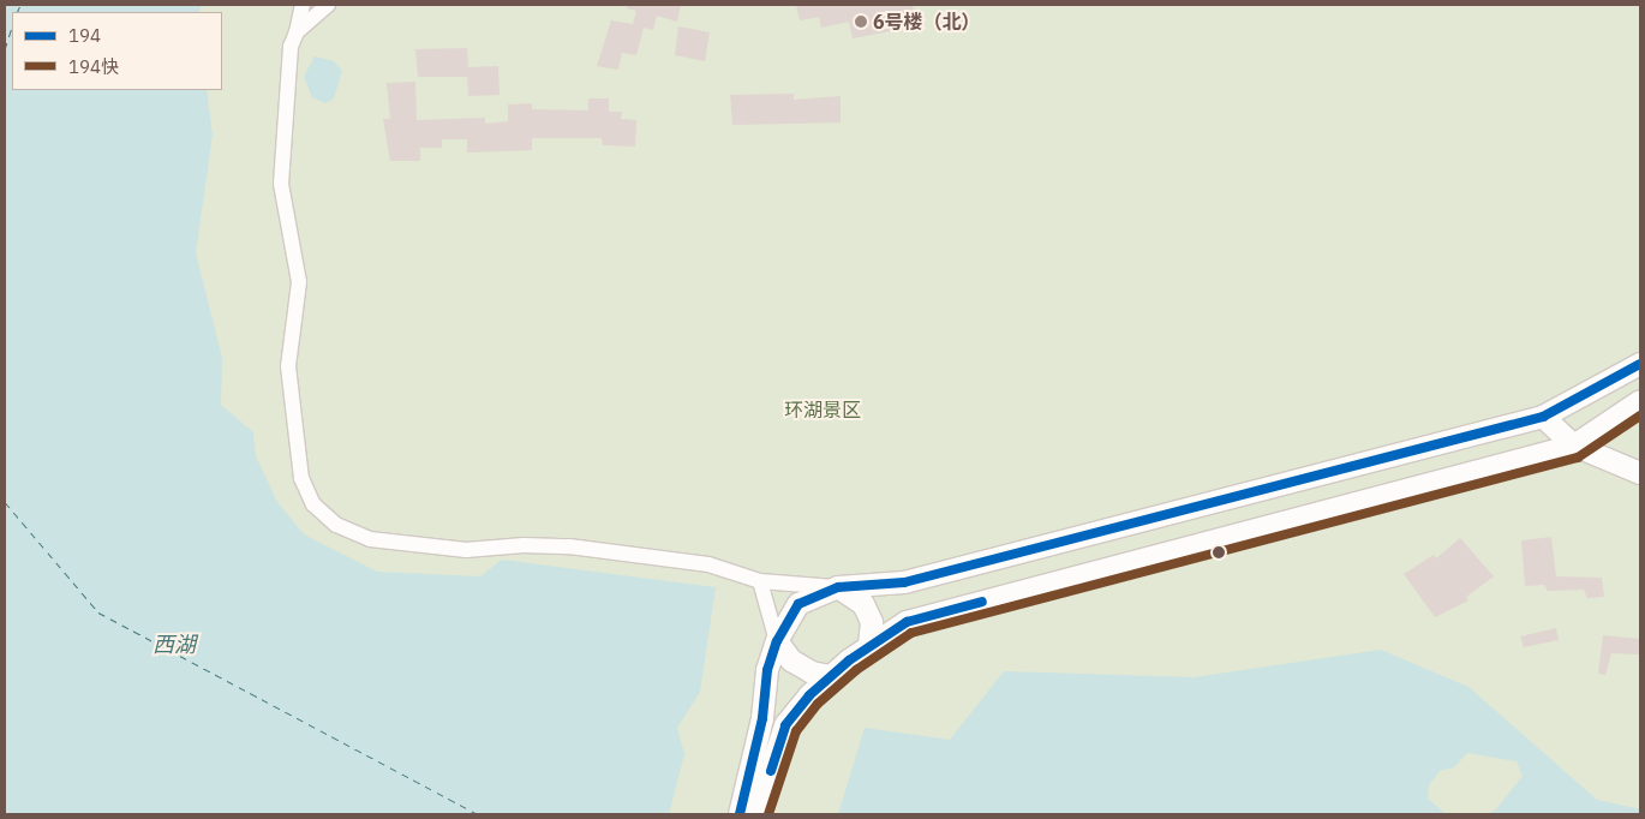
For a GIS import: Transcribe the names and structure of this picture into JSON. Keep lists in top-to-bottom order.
{
  "water": ["西湖"],
  "parks": ["环湖景区"],
  "places": ["6号楼（北）"],
  "lines": ["transit line 194", "transit line 194快"],
  "legend": ["194", "194快"]
}
